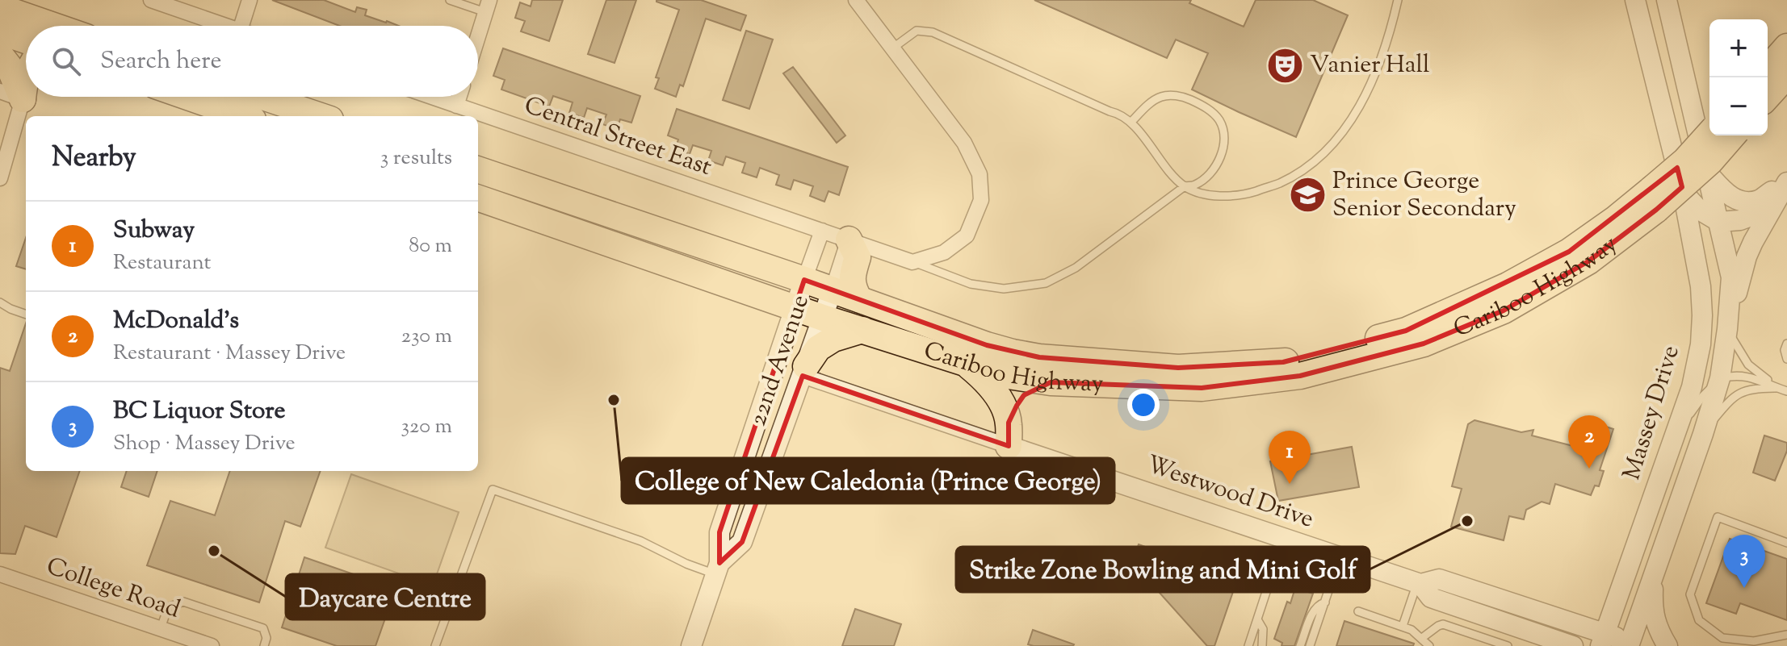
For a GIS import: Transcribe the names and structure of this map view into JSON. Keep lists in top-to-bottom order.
{
  "streets": {
    "highway": ["Cariboo Highway"],
    "street": [
      "Central Street East",
      "22nd Avenue",
      "Massey Drive",
      "Westwood Drive",
      "College Road"
    ]
  },
  "crossings": [
    ["Central Street East", "22nd Avenue"],
    ["Cariboo Highway", "22nd Avenue"],
    ["22nd Avenue", "Westwood Drive"],
    ["Massey Drive", "Westwood Drive"]
  ],
  "places": {
    "theatre": ["Vanier Hall"],
    "school or university": ["Prince George Senior Secondary"],
    "other": ["College of New Caledonia (Prince George)", "Strike Zone Bowling and Mini Golf", "Daycare Centre"]
  },
  "page": {
    "map_buttons": ["+", "−"],
    "search": "Search here",
    "heading": ["Nearby", "3 results"],
    "list": [
      {
        "mark": "1",
        "name": "Subway",
        "note": "Restaurant",
        "value": "80 m"
      },
      {
        "mark": "2",
        "name": "McDonald's",
        "note": "Restaurant · Massey Drive",
        "value": "230 m"
      },
      {
        "mark": "3",
        "name": "BC Liquor Store",
        "note": "Shop · Massey Drive",
        "value": "320 m"
      }
    ],
    "pins": ["2", "1", "3"]
  }
}
